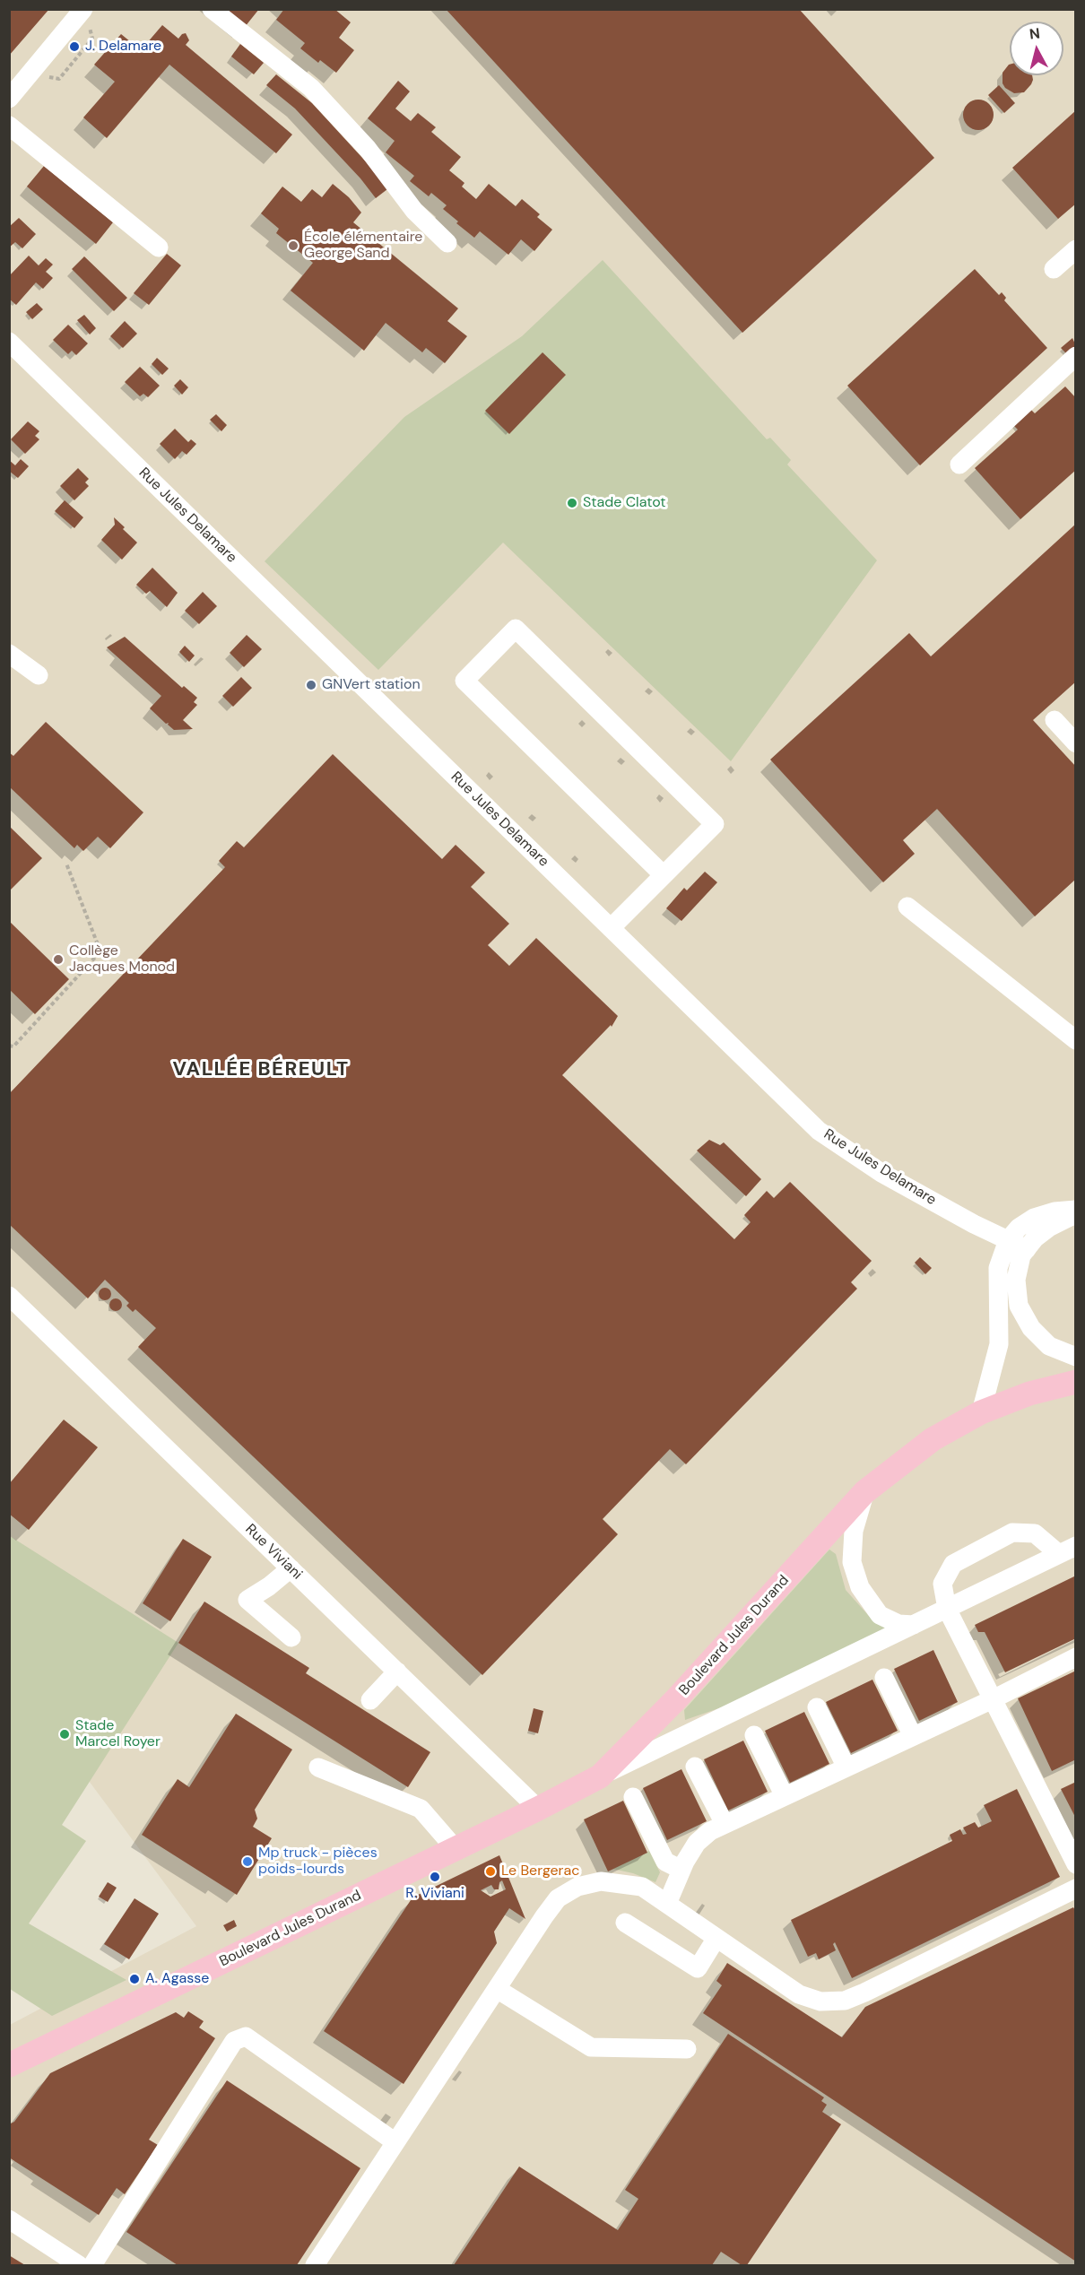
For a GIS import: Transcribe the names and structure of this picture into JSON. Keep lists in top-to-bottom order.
{
  "streets": {
    "main road": ["Boulevard Jules Durand"],
    "street": ["Rue Jules Delamare", "Rue Viviani"]
  },
  "crossings": [
    ["Rue Viviani", "Boulevard Jules Durand"]
  ],
  "districts": ["VALLÉE BÉREULT"],
  "places": [
    "J. Delamare",
    "École élémentaire George Sand",
    "Stade Clatot",
    "GNVert station",
    "Collège Jacques Monod",
    "Stade Marcel Royer",
    "Mp truck - pièces poids-lourds",
    "Le Bergerac",
    "R. Viviani",
    "A. Agasse"
  ],
  "north": "top"
}
